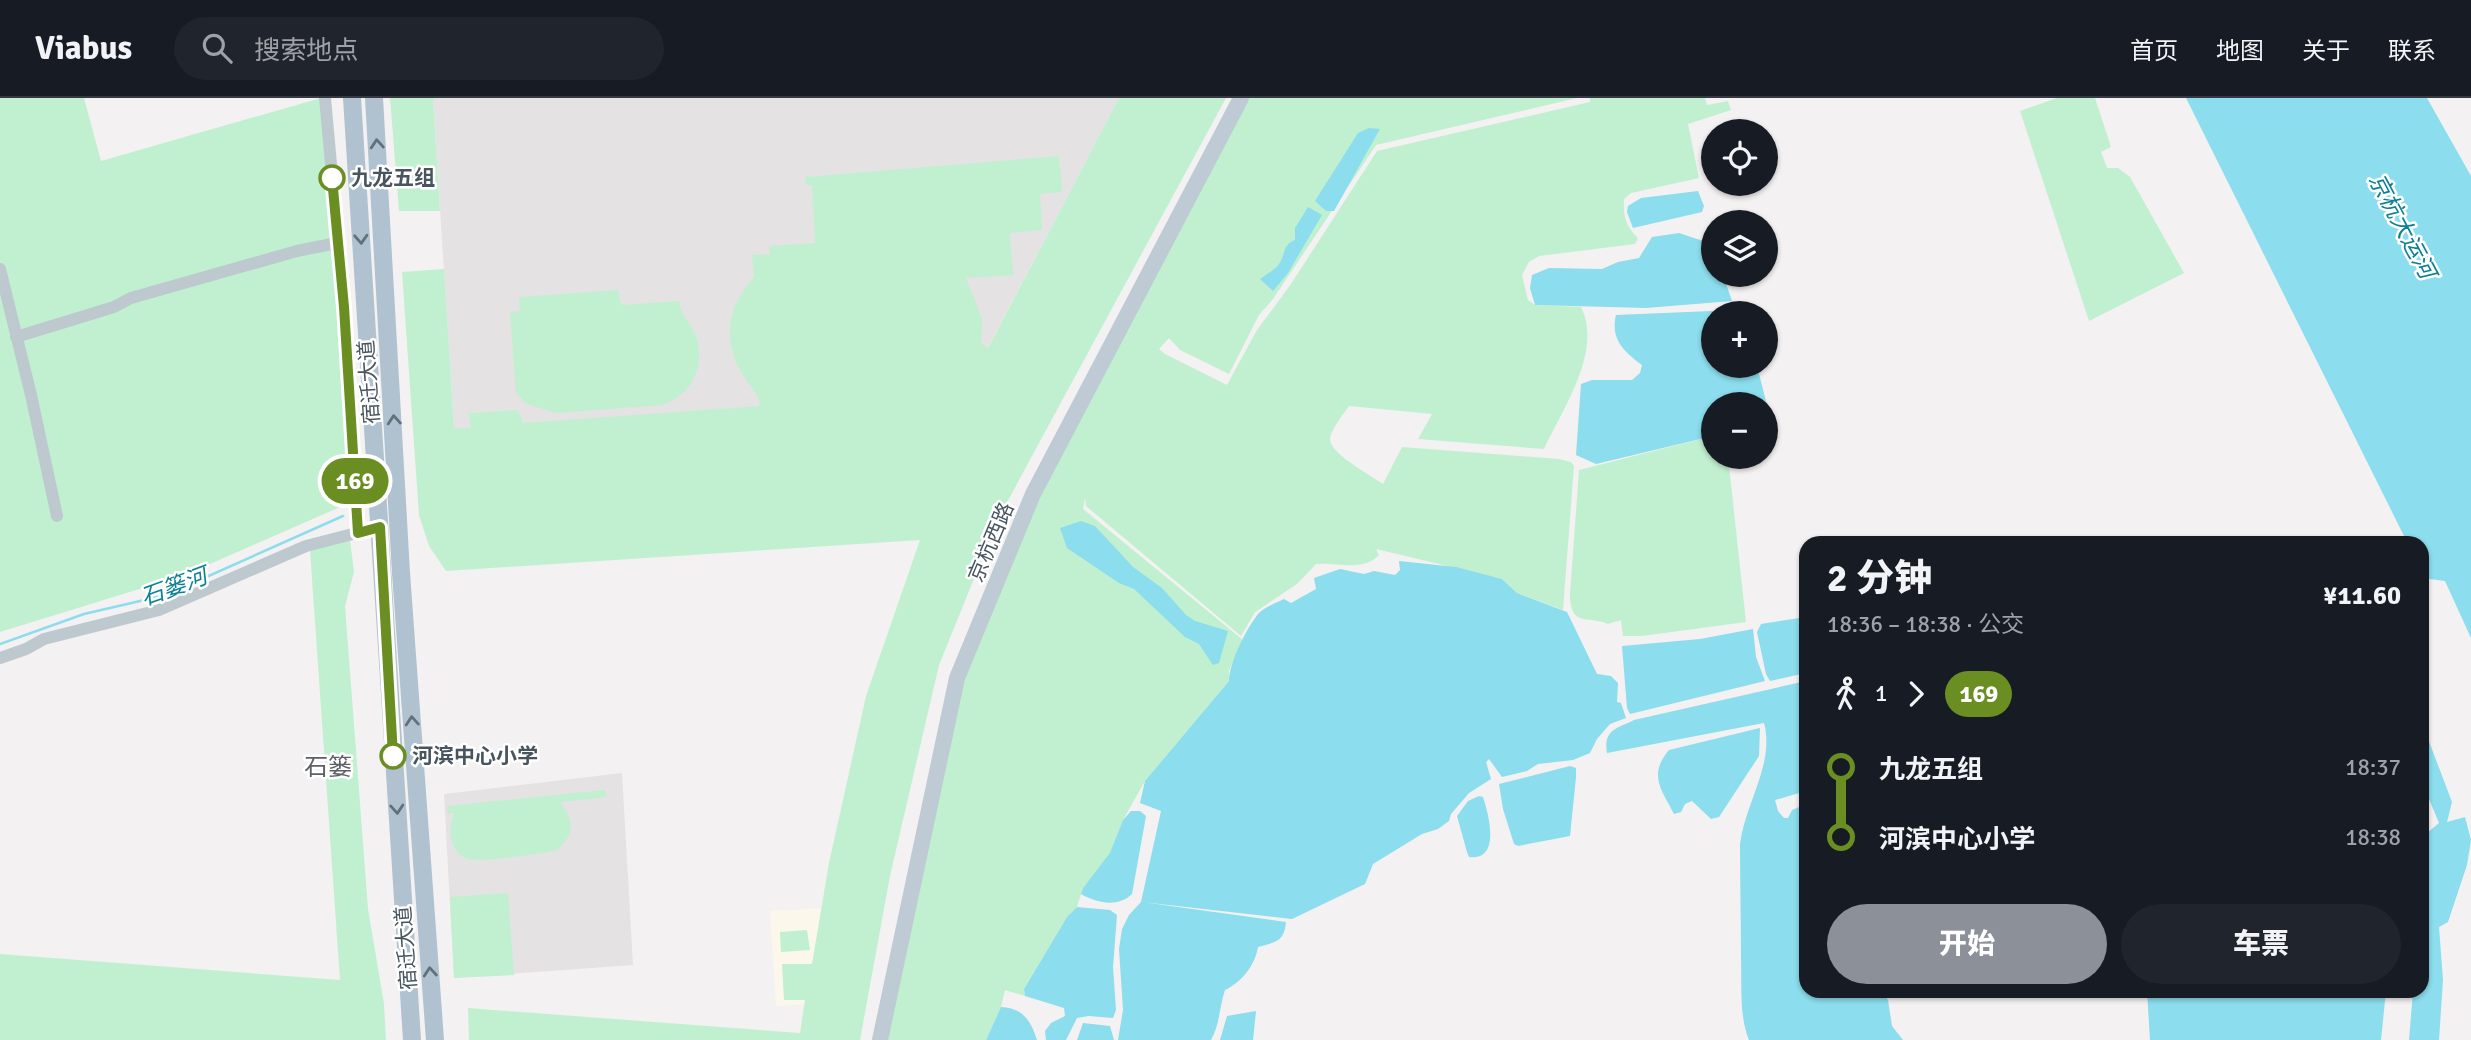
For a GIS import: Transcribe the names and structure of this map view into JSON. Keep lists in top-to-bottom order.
{
  "streets": {
    "main road": ["宿迁大道", "京杭西路"]
  },
  "districts": ["石篓"],
  "water": ["京杭大运河", "石篓河"],
  "places": ["九龙五组", "河滨中心小学"],
  "lines": ["bus line 169"],
  "page": {
    "header": "Viabus",
    "search": "搜索地点",
    "nav": [
      "首页",
      "地图",
      "关于",
      "联系"
    ],
    "on_map": "169",
    "map_buttons": ["+", "−"],
    "heading": ["2 分钟", "18:36 – 18:38 · 公交", "¥11.60"],
    "legs": ["1", "169"],
    "list": [
      {
        "name": "九龙五组",
        "value": "18:37"
      },
      {
        "name": "河滨中心小学",
        "value": "18:38"
      }
    ],
    "buttons": ["开始", "车票"]
  }
}
